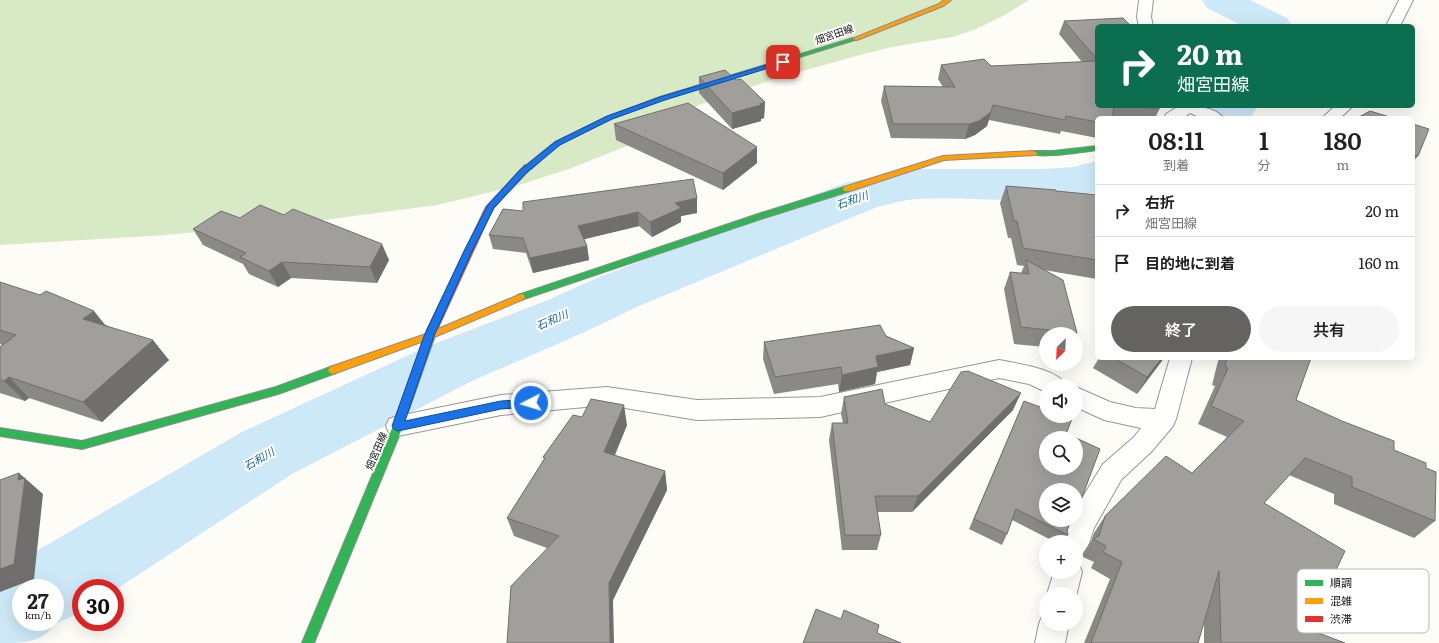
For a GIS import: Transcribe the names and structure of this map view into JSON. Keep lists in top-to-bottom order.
{
  "streets": {
    "main road": ["畑宮田線"]
  },
  "water": ["石和川"],
  "legend": ["順調", "混雑", "渋滞"],
  "north": "bottom left",
  "page": {
    "turn": ["20 m", "畑宮田線"],
    "eta": [
      "08:11",
      "到着",
      "1",
      "分",
      "180",
      "m"
    ],
    "list": [
      {
        "name": "右折",
        "note": "畑宮田線",
        "value": "20 m"
      },
      {
        "name": "目的地に到着",
        "value": "160 m"
      }
    ],
    "buttons": ["終了", "共有"],
    "map_buttons": ["+", "−"],
    "speed": "27 km/h",
    "limit": "30"
  }
}
